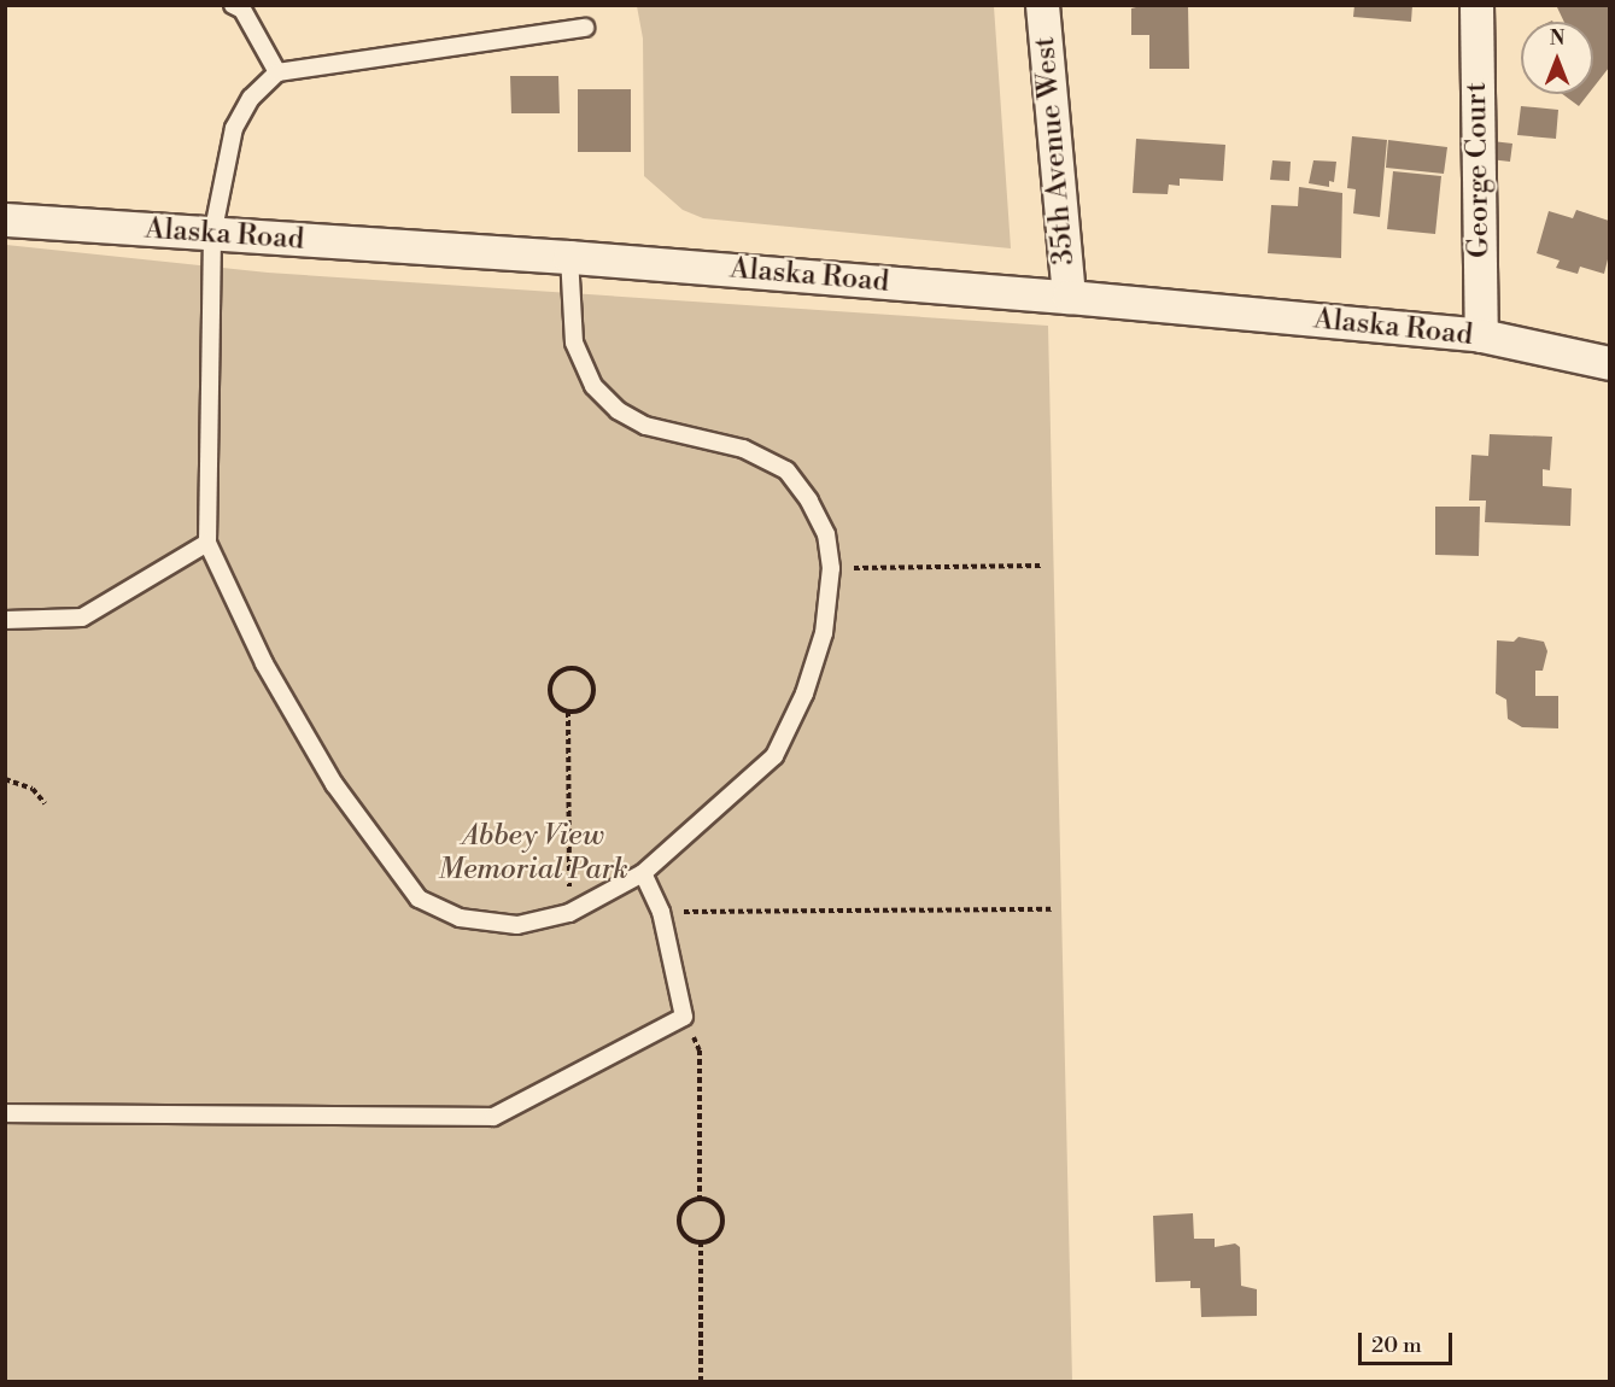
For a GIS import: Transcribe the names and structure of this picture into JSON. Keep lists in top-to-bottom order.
{
  "streets": {
    "street": ["35th Avenue West", "George Court", "Alaska Road"]
  },
  "crossings": [
    ["35th Avenue West", "Alaska Road"],
    ["George Court", "Alaska Road"]
  ],
  "parks": ["Abbey View Memorial Park"],
  "scale_bar": "20 m",
  "north": "top"
}
